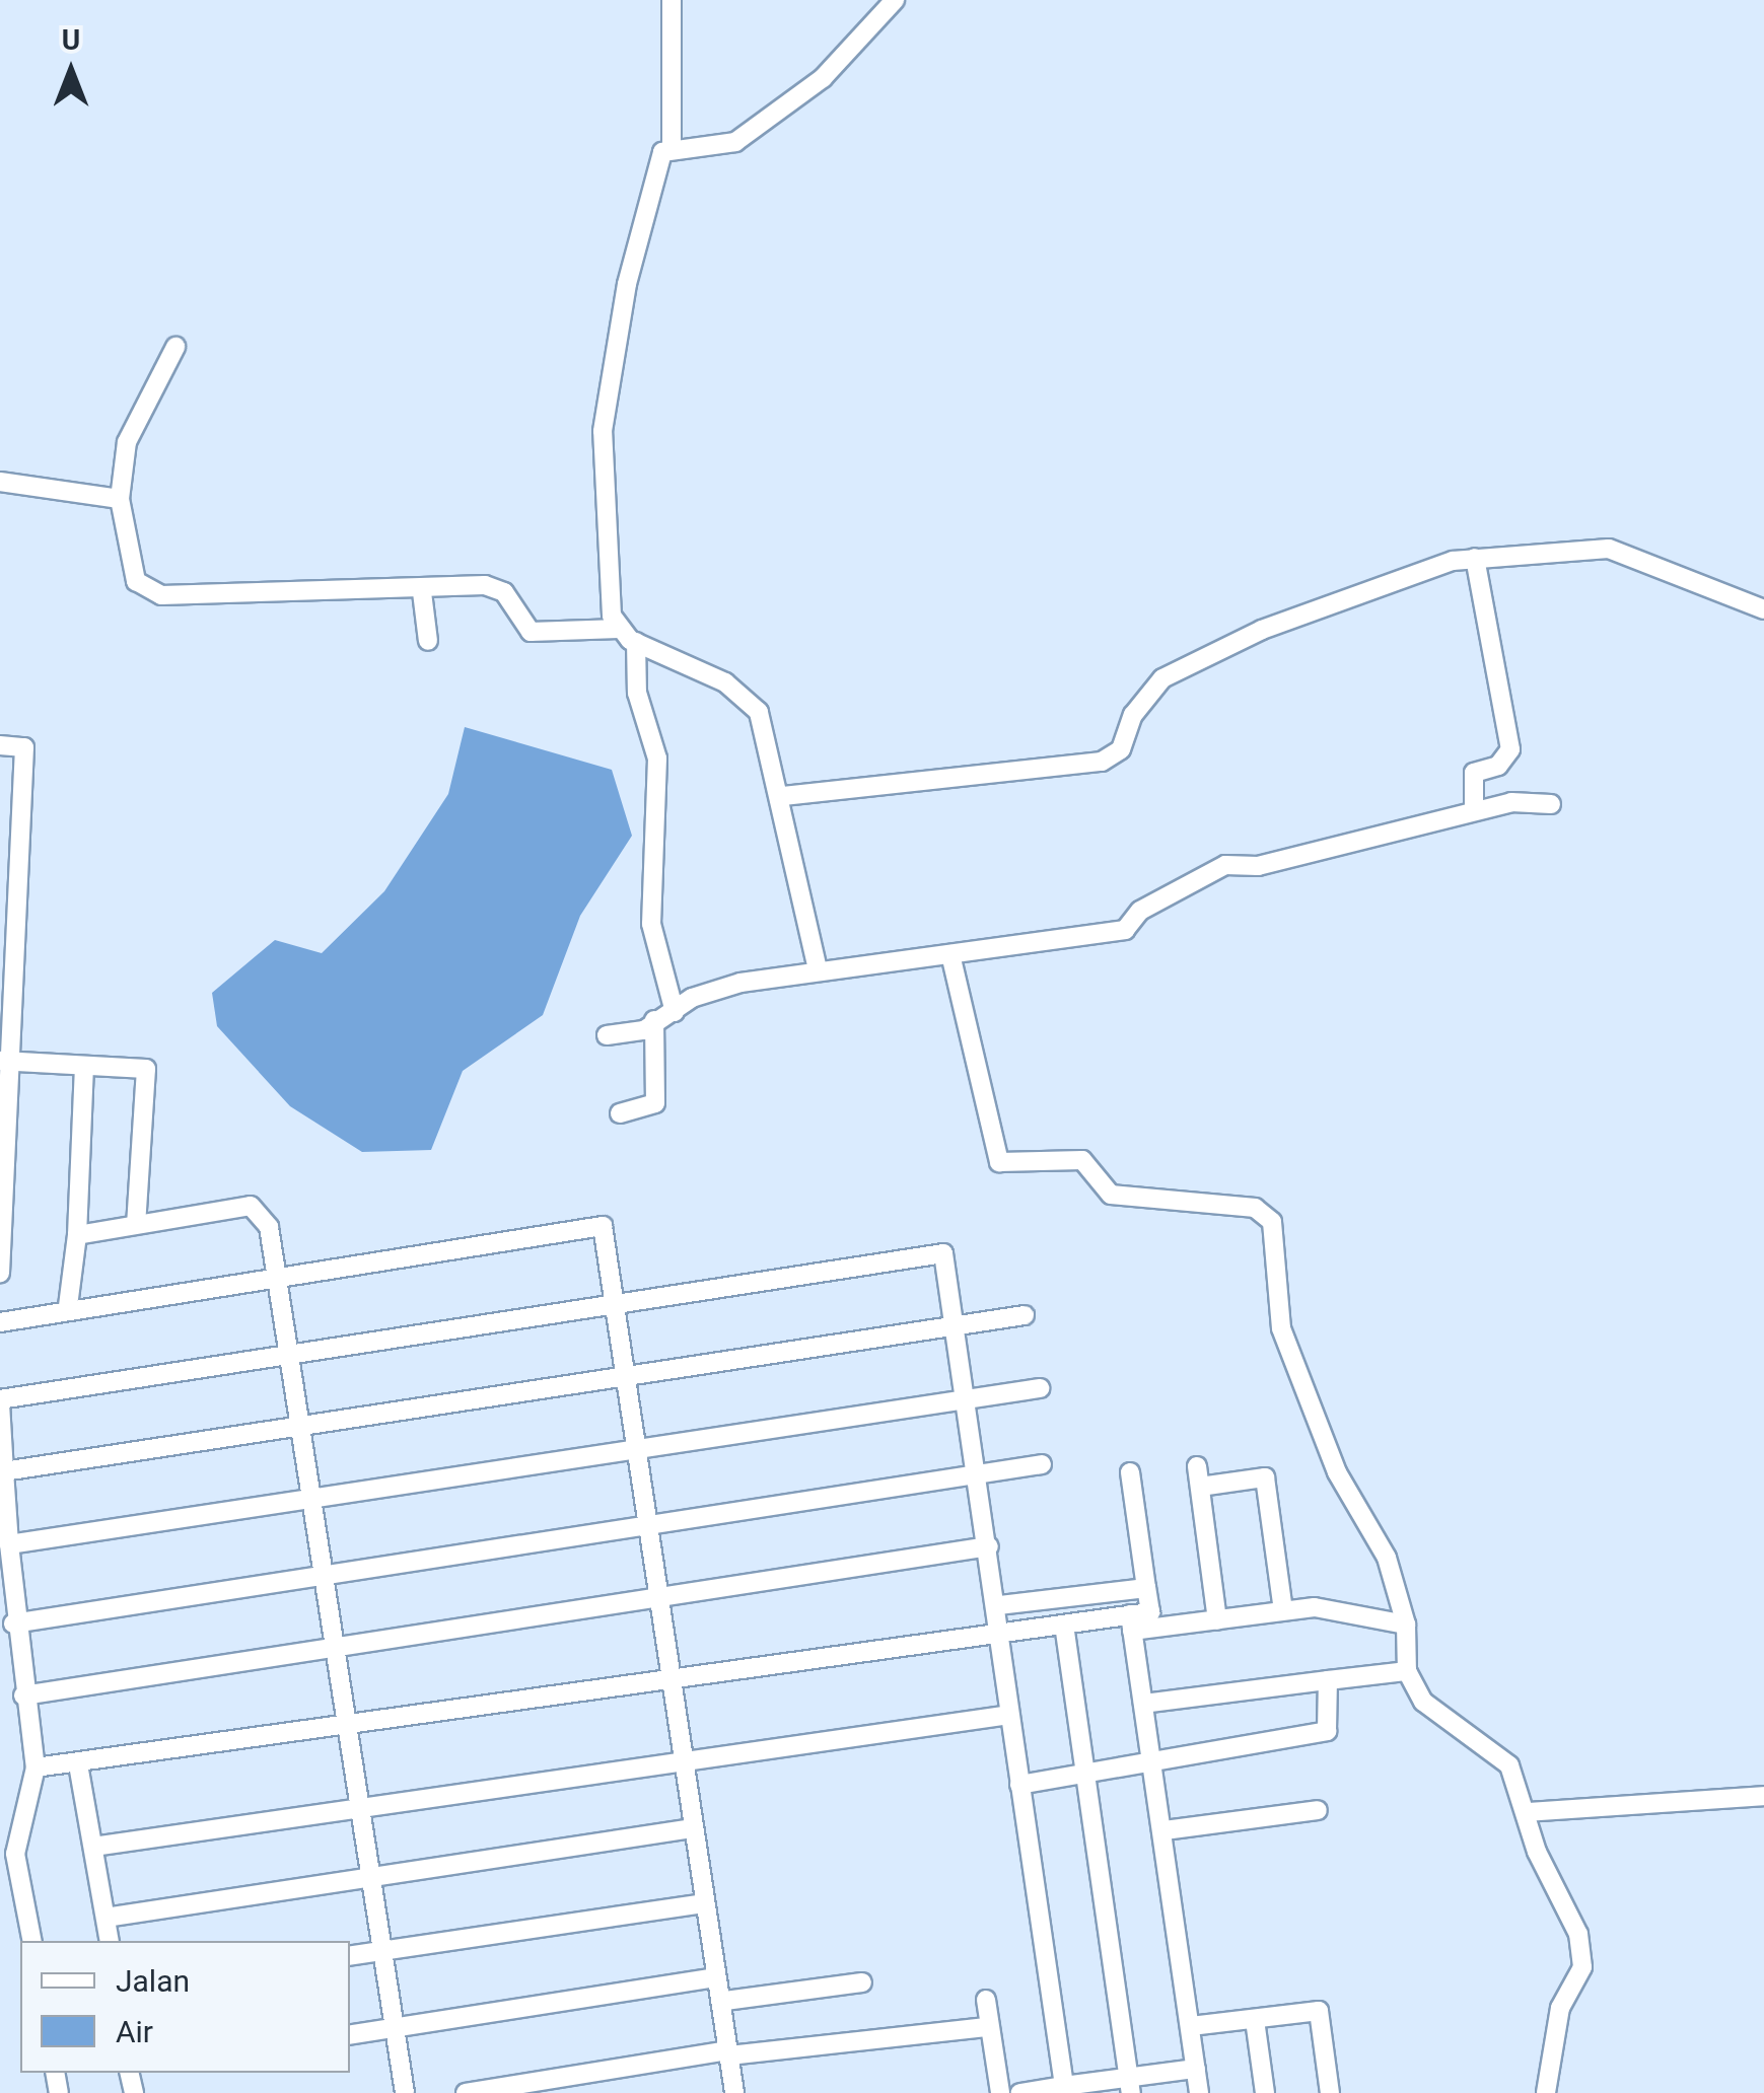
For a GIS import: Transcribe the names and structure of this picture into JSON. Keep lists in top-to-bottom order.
{
  "legend": ["Jalan", "Air"],
  "north": "top"
}
